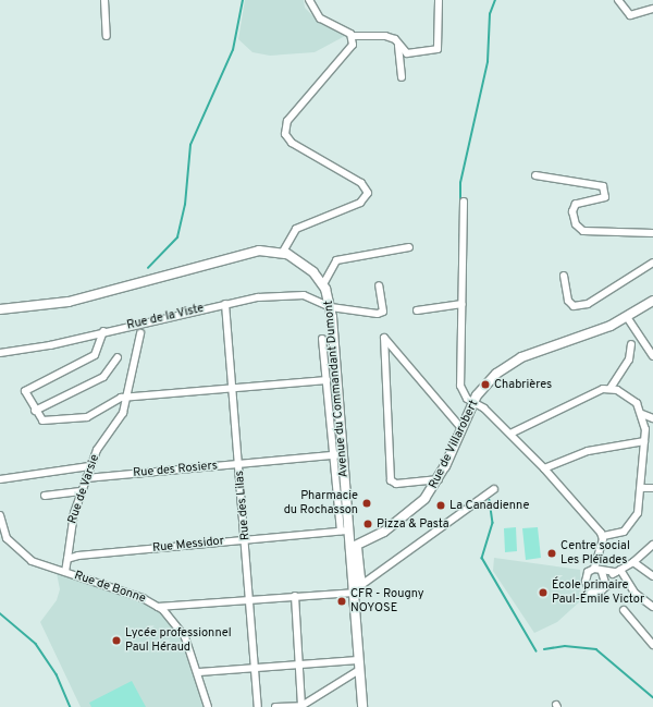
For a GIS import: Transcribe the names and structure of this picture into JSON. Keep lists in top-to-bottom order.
{
  "streets": {
    "main road": ["Avenue du Commandant Dumont", "Rue de Villarobert"],
    "street": [
      "Rue de la Viste",
      "Rue des Rosiers",
      "Rue de Varsie",
      "Rue des Lilas",
      "Rue Messidor",
      "Rue de Bonne"
    ]
  },
  "crossings": [
    ["Rue de la Viste", "Avenue du Commandant Dumont"],
    ["Rue de la Viste", "Rue des Lilas"],
    ["Avenue du Commandant Dumont", "Rue de Villarobert"],
    ["Avenue du Commandant Dumont", "Rue des Rosiers"],
    ["Avenue du Commandant Dumont", "Rue Messidor"],
    ["Rue des Rosiers", "Rue de Varsie"],
    ["Rue des Rosiers", "Rue des Lilas"],
    ["Rue de Varsie", "Rue Messidor"],
    ["Rue des Lilas", "Rue Messidor"]
  ],
  "places": [
    "Chabrières",
    "Pharmacie du Rochasson",
    "La Canadienne",
    "Pizza & Pasta",
    "Centre social Les Pléïades",
    "École primaire Paul-Émile Victor",
    "CFR - Rougny NOYOSE",
    "Lycée professionnel Paul Héraud"
  ]
}
